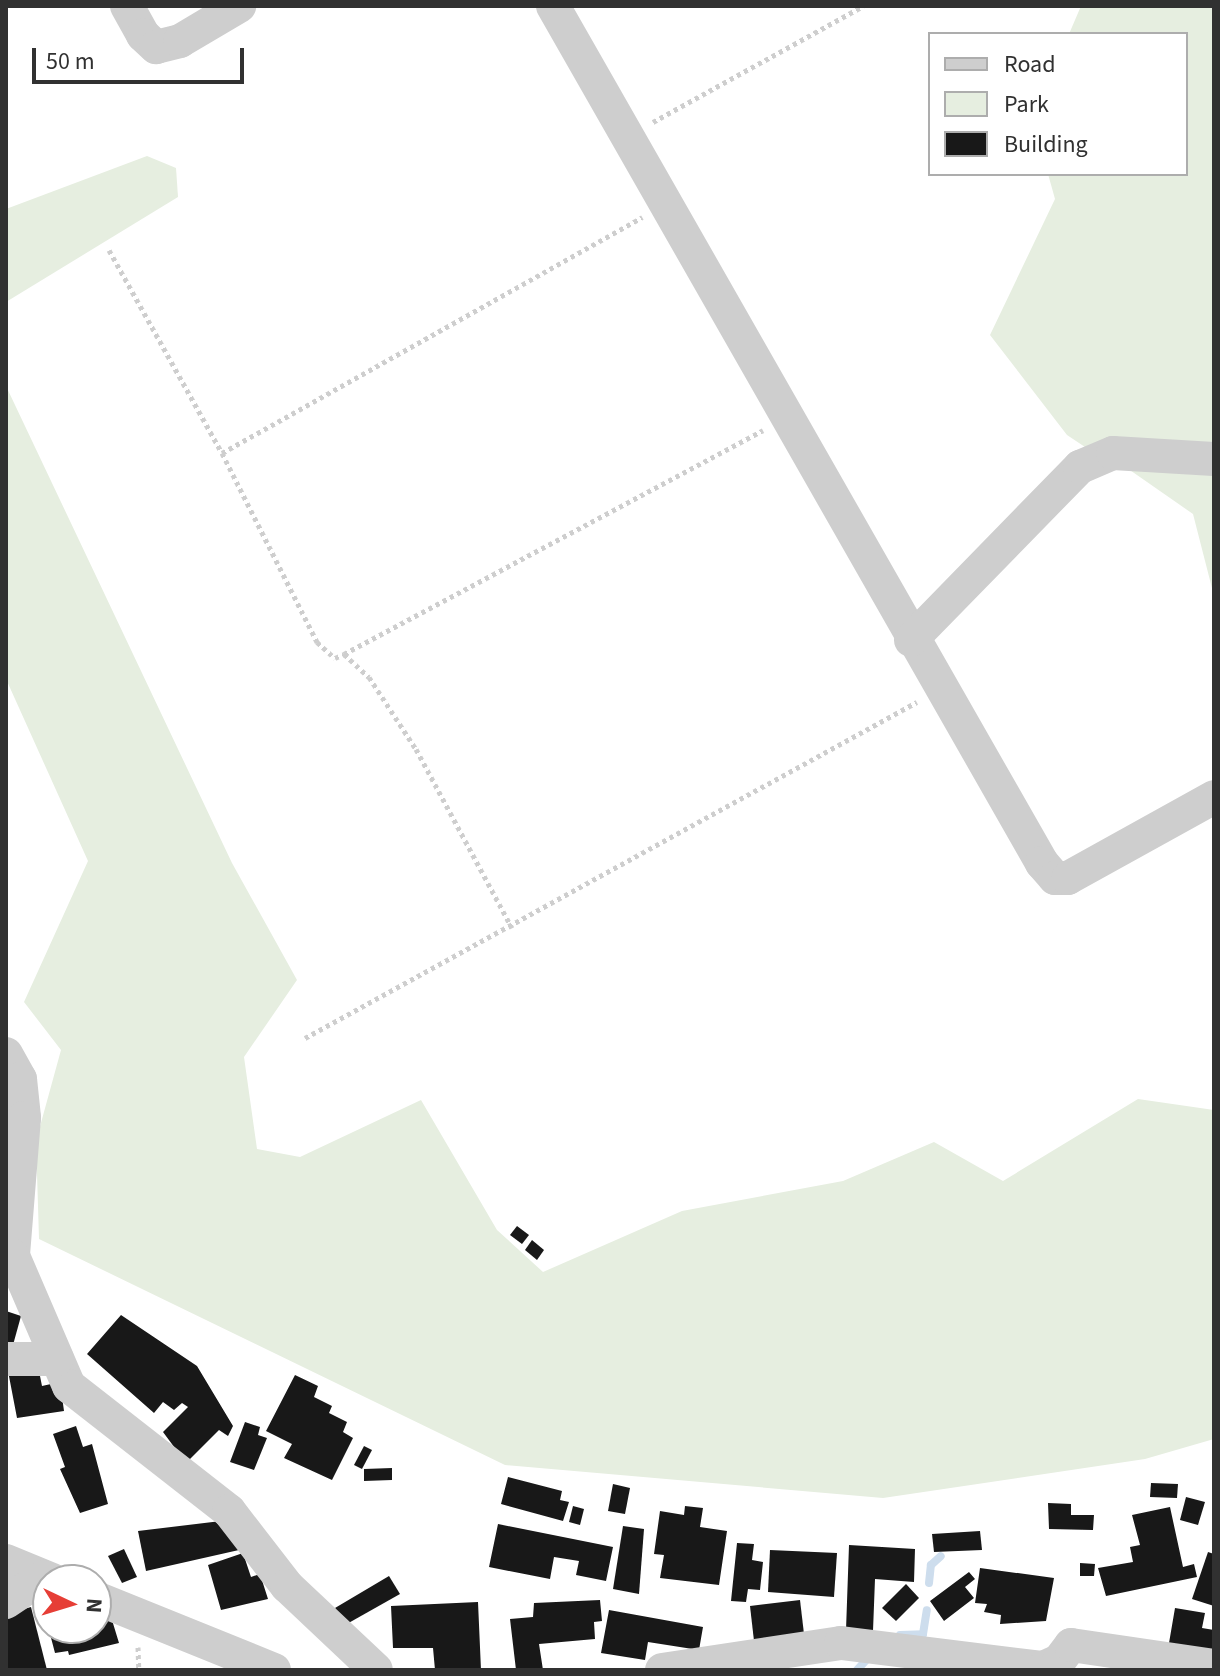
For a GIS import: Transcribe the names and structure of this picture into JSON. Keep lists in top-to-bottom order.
{
  "legend": ["Road", "Park", "Building"],
  "scale_bar": "50 m",
  "north": "right"
}
